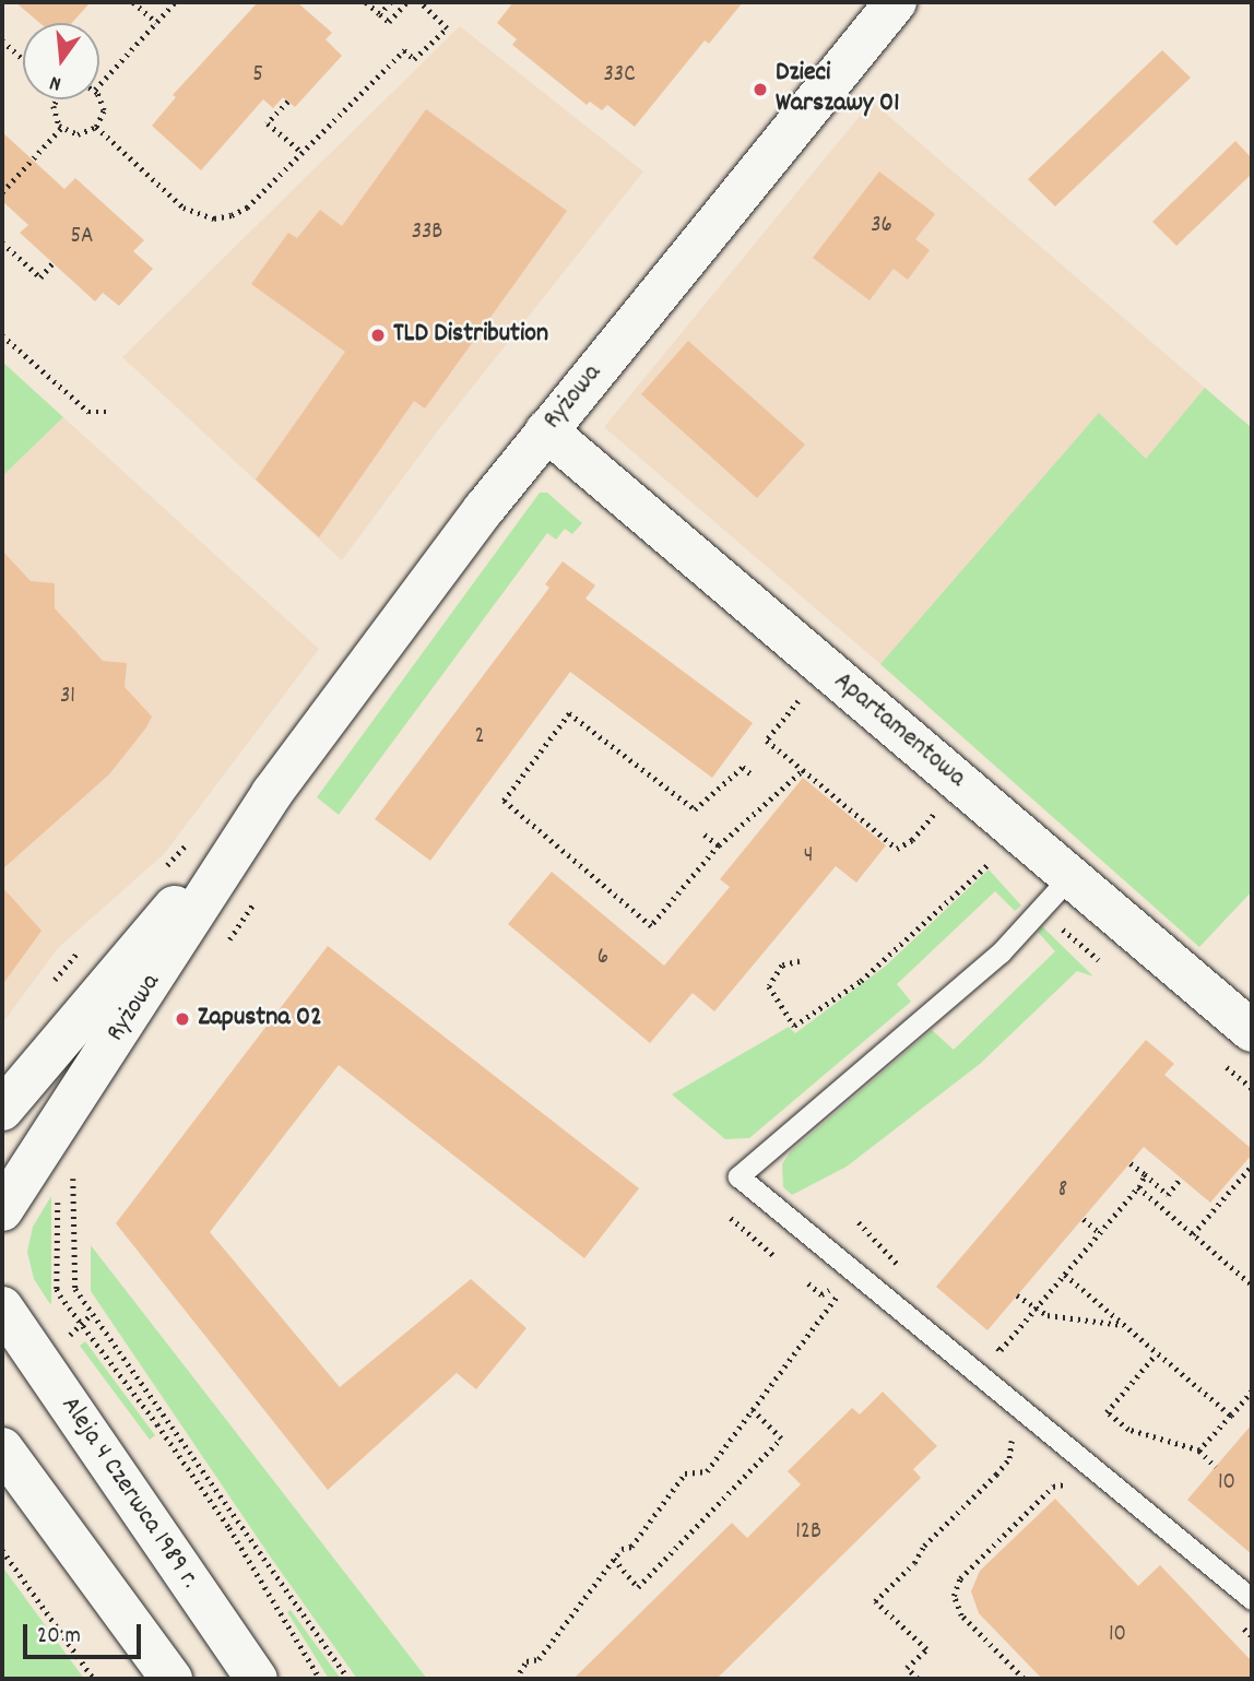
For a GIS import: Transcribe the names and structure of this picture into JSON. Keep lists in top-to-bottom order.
{
  "streets": {
    "street": ["Ryżowa", "Apartamentowa", "Aleja 4 Czerwca 1989 r."]
  },
  "crossings": [
    ["Ryżowa", "Apartamentowa"]
  ],
  "places": ["Dzieci Warszawy 01", "TLD Distribution", "Zapustna 02"],
  "house_numbers": [
    "5",
    "33C",
    "36",
    "33B",
    "5A",
    "31",
    "2",
    "4",
    "6",
    "8",
    "10",
    "12B",
    "10"
  ],
  "scale_bar": "20 m",
  "north": "bottom"
}
